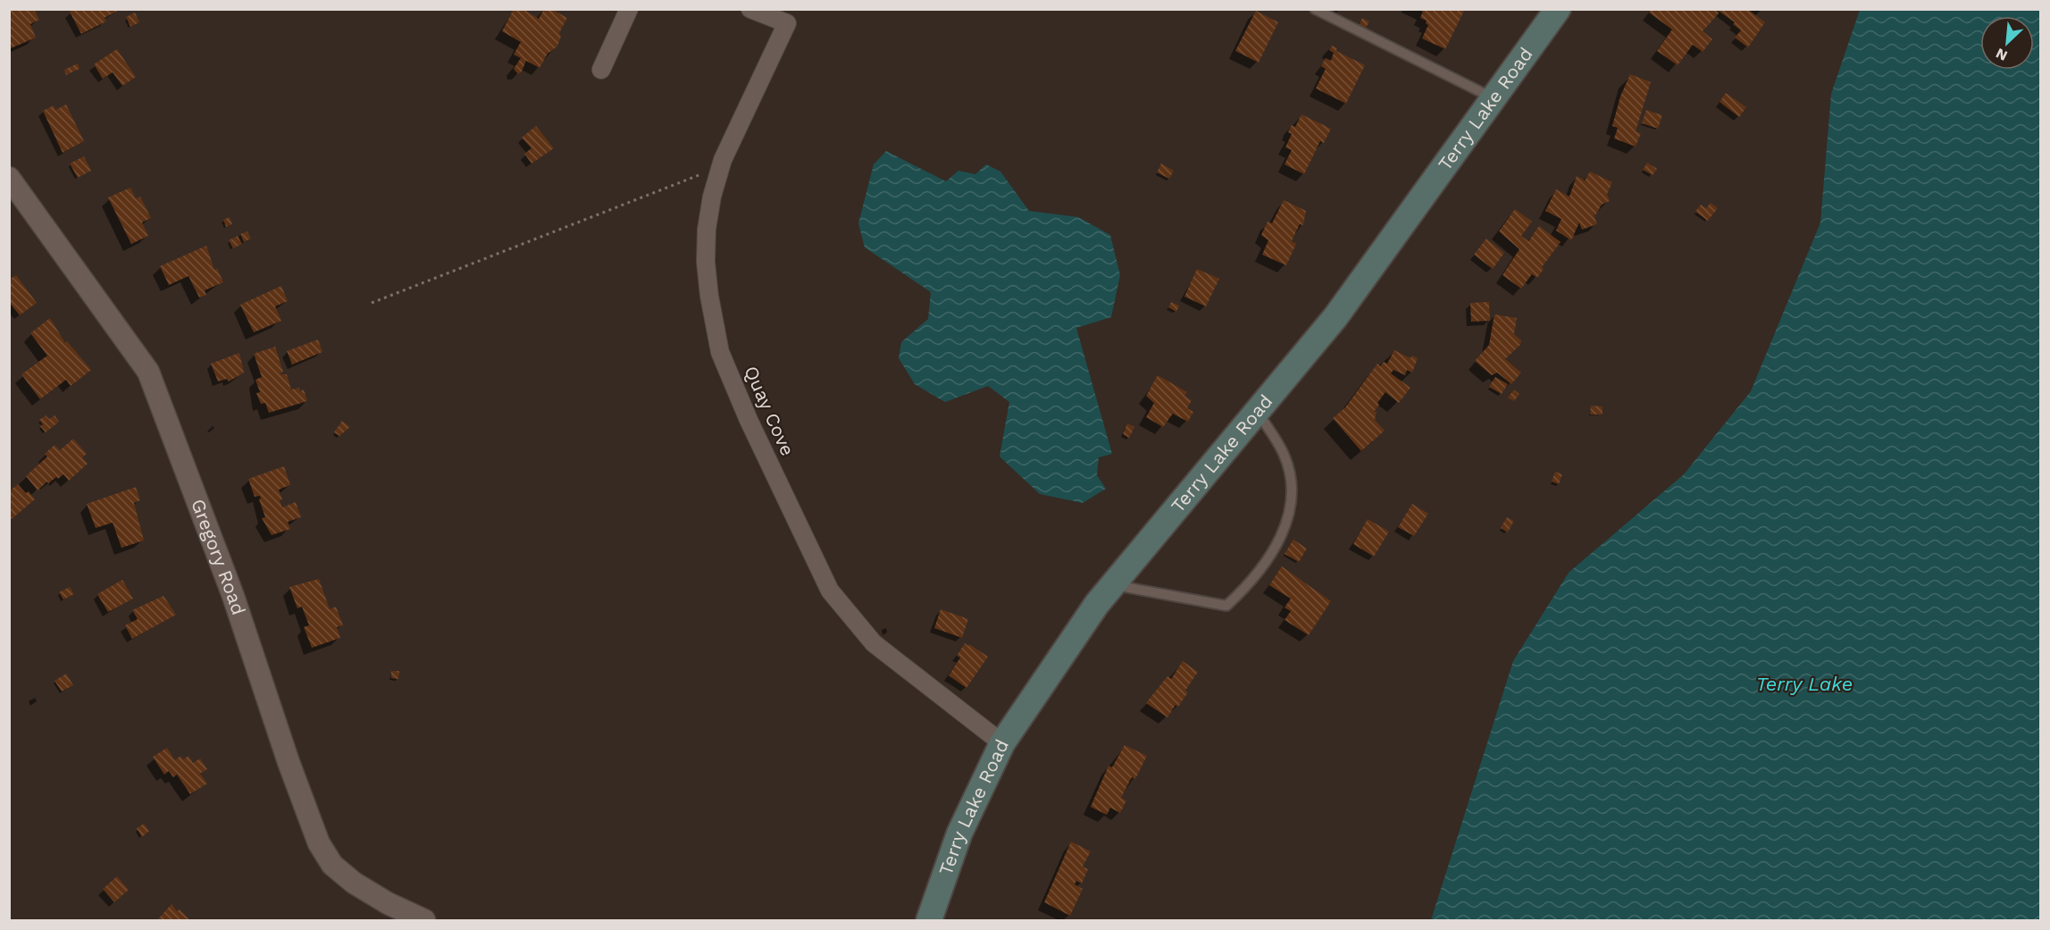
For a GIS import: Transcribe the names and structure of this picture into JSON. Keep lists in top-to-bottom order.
{
  "streets": {
    "main road": ["Terry Lake Road"],
    "street": ["Quay Cove", "Gregory Road"]
  },
  "crossings": [
    ["Terry Lake Road", "Quay Cove"]
  ],
  "water": ["Terry Lake"],
  "north": "bottom left"
}
